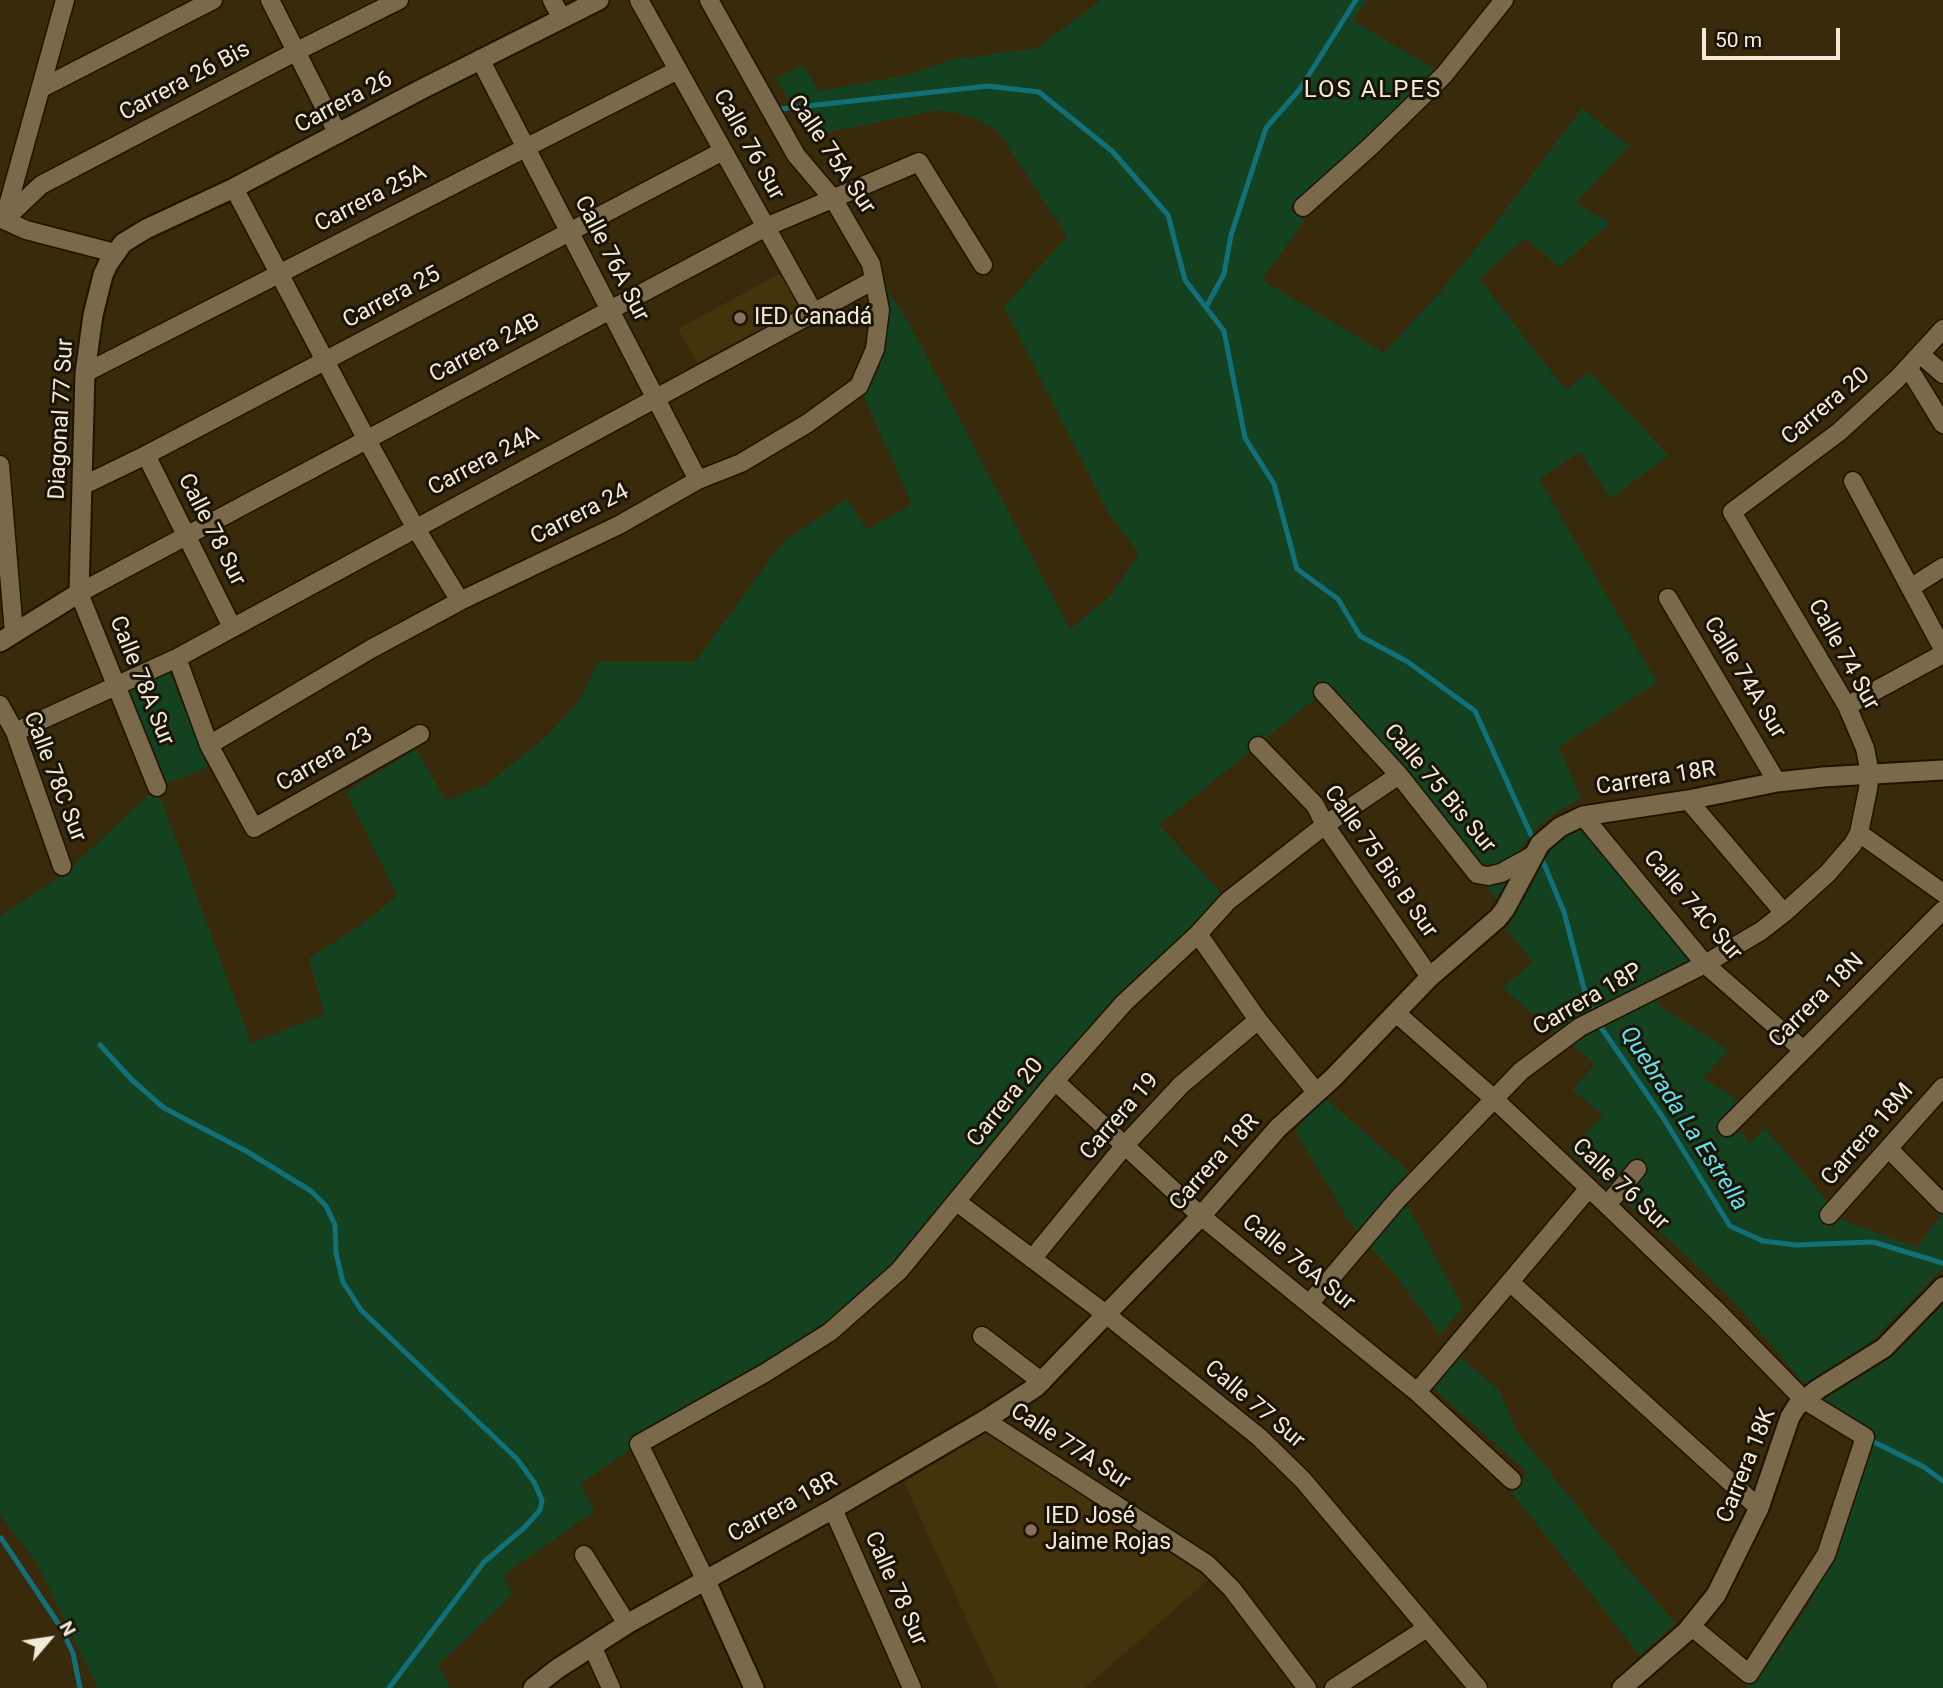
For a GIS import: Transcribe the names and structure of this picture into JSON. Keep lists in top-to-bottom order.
{
  "streets": {
    "street": [
      "Carrera 26 Bis",
      "Carrera 26",
      "Calle 76 Sur",
      "Calle 75A Sur",
      "Carrera 25A",
      "Calle 76A Sur",
      "Carrera 25",
      "Carrera 24B",
      "Carrera 20",
      "Diagonal 77 Sur",
      "Carrera 24A",
      "Carrera 24",
      "Calle 78 Sur",
      "Calle 74 Sur",
      "Calle 74A Sur",
      "Calle 78A Sur",
      "Carrera 23",
      "Calle 78C Sur",
      "Carrera 18R",
      "Calle 75 Bis Sur",
      "Calle 75 Bis B Sur",
      "Calle 74C Sur",
      "Carrera 18P",
      "Carrera 18N",
      "Carrera 19",
      "Carrera 18M",
      "Calle 77 Sur",
      "Calle 77A Sur",
      "Carrera 18K"
    ]
  },
  "crossings": [
    ["Carrera 26", "Calle 76A Sur"],
    ["Carrera 26", "Diagonal 77 Sur"],
    ["Calle 76 Sur", "Carrera 25A"],
    ["Calle 76 Sur", "Carrera 25"],
    ["Calle 76 Sur", "Carrera 24B"],
    ["Calle 76 Sur", "Carrera 24A"],
    ["Calle 76 Sur", "Carrera 18R"],
    ["Calle 76 Sur", "Carrera 18P"],
    ["Calle 76 Sur", "Carrera 18K"],
    ["Calle 75A Sur", "Carrera 24B"],
    ["Calle 75A Sur", "Carrera 24A"],
    ["Calle 75A Sur", "Carrera 24"],
    ["Carrera 25A", "Calle 76A Sur"],
    ["Carrera 25A", "Diagonal 77 Sur"],
    ["Calle 76A Sur", "Carrera 25"],
    ["Calle 76A Sur", "Carrera 24B"],
    ["Calle 76A Sur", "Carrera 20"],
    ["Calle 76A Sur", "Carrera 24A"],
    ["Calle 76A Sur", "Carrera 24"],
    ["Calle 76A Sur", "Carrera 18R"],
    ["Calle 76A Sur", "Carrera 18P"],
    ["Calle 76A Sur", "Carrera 19"],
    ["Carrera 25", "Diagonal 77 Sur"],
    ["Carrera 25", "Calle 78 Sur"],
    ["Carrera 24B", "Diagonal 77 Sur"],
    ["Carrera 24B", "Calle 78 Sur"],
    ["Carrera 24B", "Calle 78A Sur"],
    ["Carrera 20", "Calle 74 Sur"],
    ["Carrera 20", "Carrera 18R"],
    ["Carrera 20", "Calle 75 Bis Sur"],
    ["Carrera 20", "Calle 75 Bis B Sur"],
    ["Carrera 20", "Calle 77 Sur"],
    ["Diagonal 77 Sur", "Calle 78A Sur"],
    ["Carrera 24A", "Carrera 24"],
    ["Carrera 24A", "Calle 78 Sur"],
    ["Carrera 24A", "Calle 78A Sur"],
    ["Carrera 24A", "Calle 78C Sur"],
    ["Carrera 24", "Calle 78A Sur"],
    ["Calle 78 Sur", "Carrera 18R"],
    ["Calle 74 Sur", "Carrera 18R"],
    ["Calle 74 Sur", "Carrera 18P"],
    ["Calle 74A Sur", "Carrera 18R"],
    ["Calle 78A Sur", "Carrera 23"],
    ["Carrera 18R", "Calle 75 Bis Sur"],
    ["Carrera 18R", "Calle 75 Bis B Sur"],
    ["Carrera 18R", "Calle 74C Sur"],
    ["Carrera 18R", "Calle 77 Sur"],
    ["Carrera 18R", "Calle 77A Sur"],
    ["Calle 74C Sur", "Carrera 18P"],
    ["Calle 74C Sur", "Carrera 18N"],
    ["Carrera 19", "Calle 77 Sur"]
  ],
  "districts": ["LOS ALPES"],
  "water": ["Quebrada La Estrella"],
  "places": ["IED Canadá", "IED José Jaime Rojas"],
  "scale_bar": "50 m",
  "north": "top right"
}
